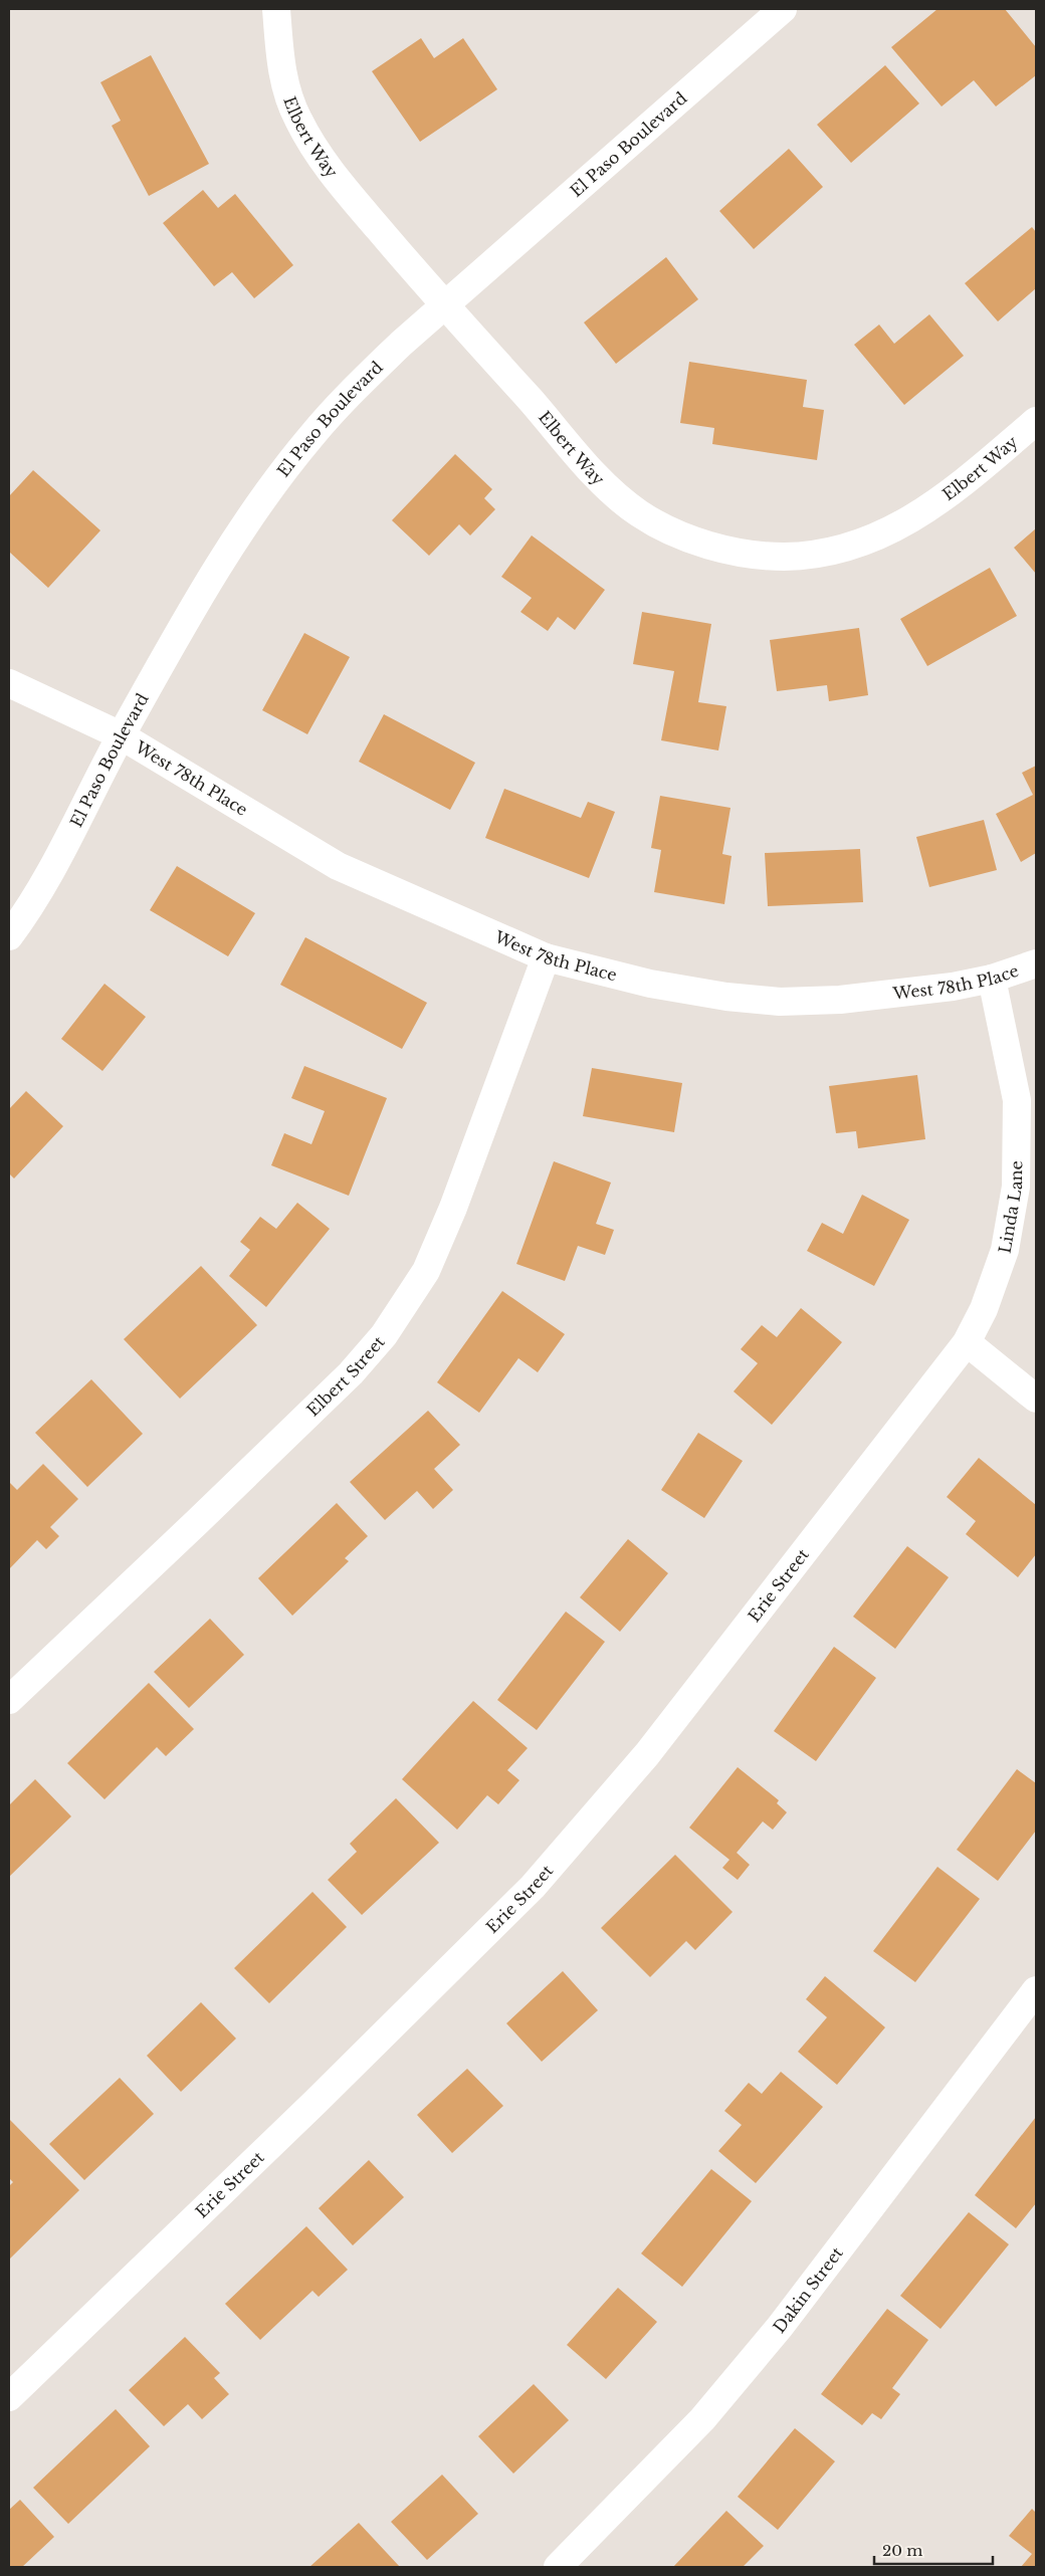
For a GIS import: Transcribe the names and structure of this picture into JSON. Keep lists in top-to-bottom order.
{
  "streets": {
    "street": [
      "Elbert Way",
      "El Paso Boulevard",
      "West 78th Place",
      "Linda Lane",
      "Elbert Street",
      "Erie Street",
      "Dakin Street"
    ]
  },
  "crossings": [
    ["Elbert Way", "El Paso Boulevard"],
    ["El Paso Boulevard", "West 78th Place"],
    ["West 78th Place", "Linda Lane"],
    ["West 78th Place", "Elbert Street"],
    ["Linda Lane", "Erie Street"]
  ],
  "scale_bar": "20 m"
}
